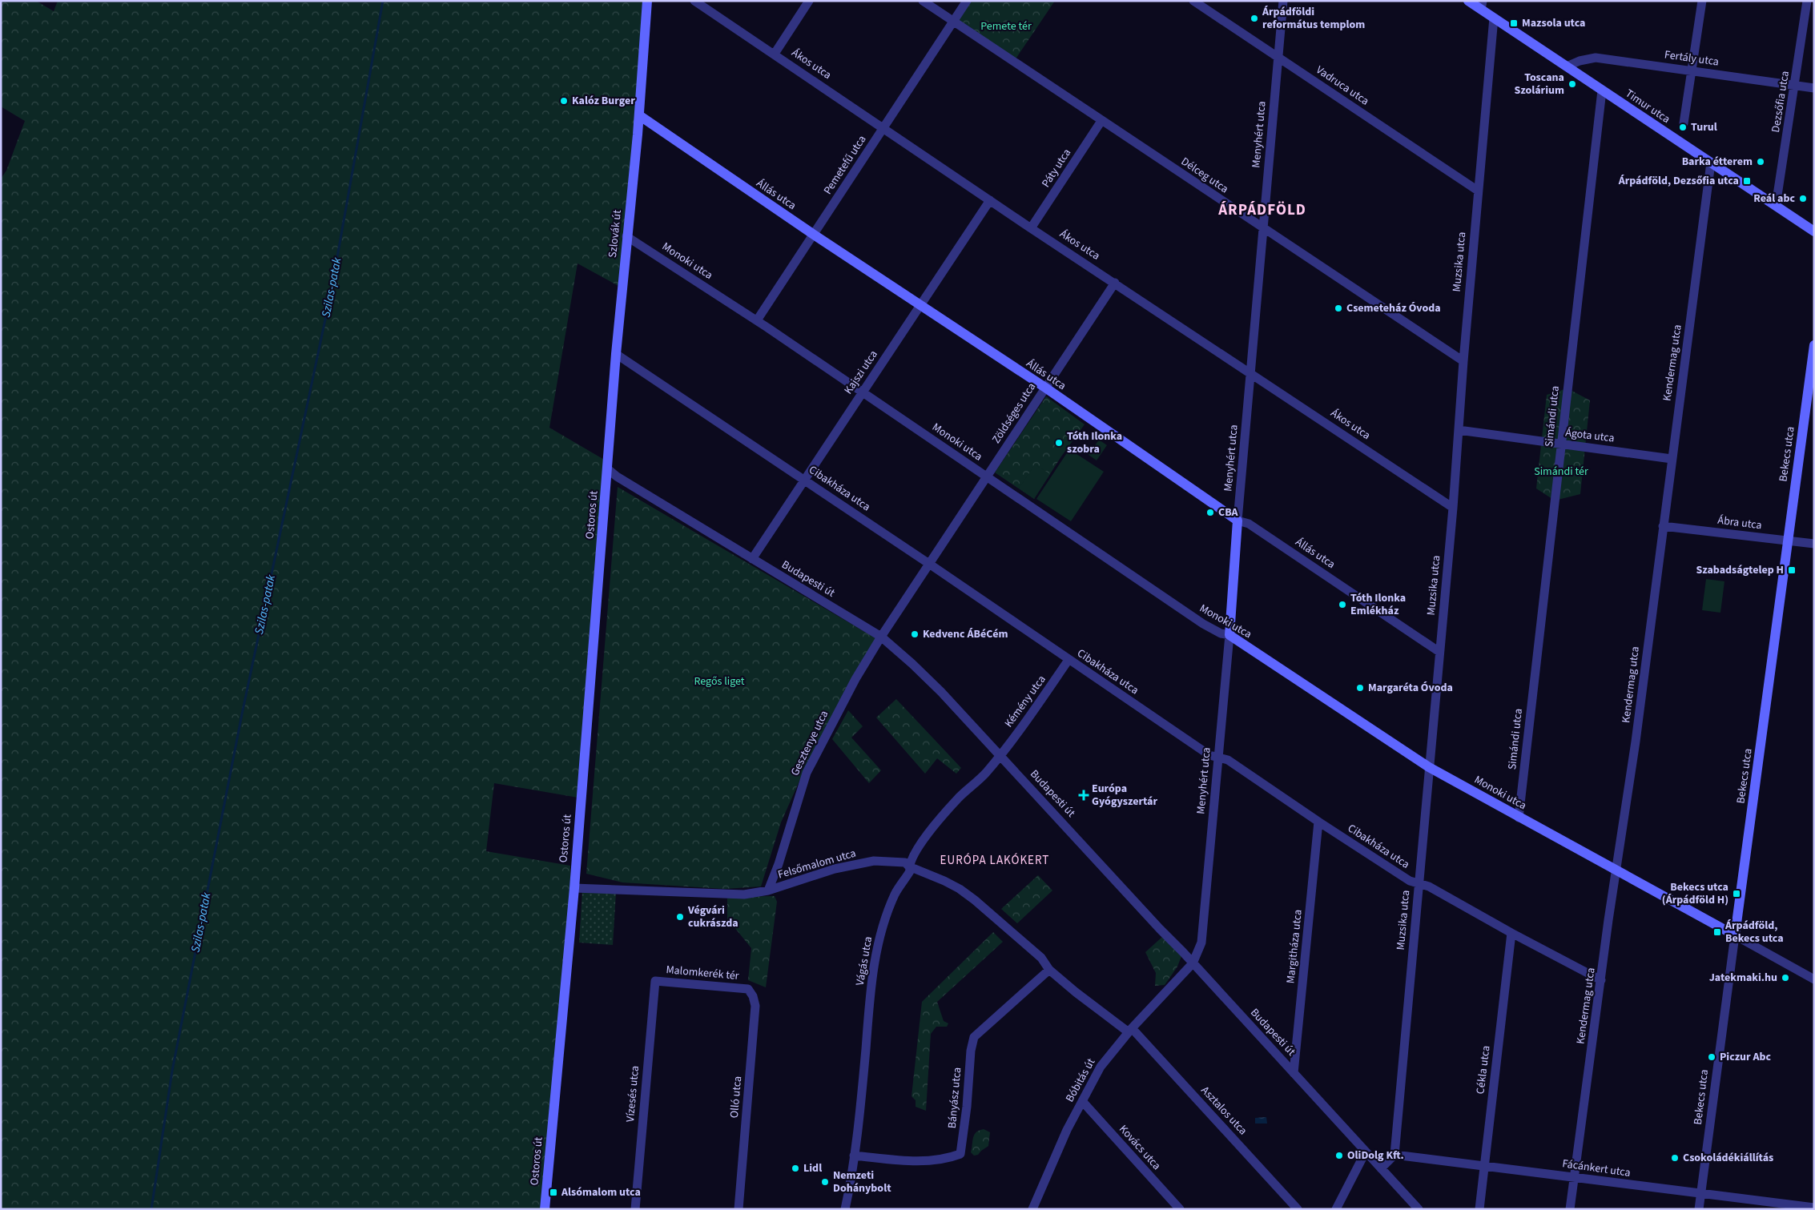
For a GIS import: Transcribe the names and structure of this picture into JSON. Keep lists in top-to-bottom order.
{
  "streets": {
    "street": [
      "Fertály utca",
      "Ákos utca",
      "Vadruca utca",
      "Dezsőfia utca",
      "Timur utca",
      "Menyhért utca",
      "Pemetefű utca",
      "Páty utca",
      "Délceg utca",
      "Állás utca",
      "Szlovák út",
      "Monoki utca",
      "Muzsika utca",
      "Kendermag utca",
      "Kajszi utca",
      "Zöldséges utca",
      "Simándi utca",
      "Ágota utca",
      "Bekecs utca",
      "Cibakháza utca",
      "Ostoros út",
      "Ábra utca",
      "Budapesti út",
      "Kémény utca",
      "Gesztenye utca",
      "Felsőmalom utca",
      "Margitháza utca",
      "Vágás utca",
      "Malomkerék tér",
      "Cékla utca",
      "Bóbitás út",
      "Vízesés utca",
      "Olló utca",
      "Bányász utca",
      "Asztalos utca",
      "Kovács utca",
      "Fácánkert utca"
    ]
  },
  "crossings": [
    ["Fertály utca", "Dezsőfia utca"],
    ["Fertály utca", "Timur utca"],
    ["Ákos utca", "Menyhért utca"],
    ["Ákos utca", "Pemetefű utca"],
    ["Ákos utca", "Páty utca"],
    ["Ákos utca", "Muzsika utca"],
    ["Ákos utca", "Kajszi utca"],
    ["Ákos utca", "Zöldséges utca"],
    ["Vadruca utca", "Menyhért utca"],
    ["Vadruca utca", "Muzsika utca"],
    ["Dezsőfia utca", "Timur utca"],
    ["Timur utca", "Muzsika utca"],
    ["Timur utca", "Kendermag utca"],
    ["Timur utca", "Simándi utca"],
    ["Menyhért utca", "Délceg utca"],
    ["Menyhért utca", "Állás utca"],
    ["Menyhért utca", "Monoki utca"],
    ["Menyhért utca", "Cibakháza utca"],
    ["Menyhért utca", "Budapesti út"],
    ["Menyhért utca", "Bóbitás út"],
    ["Pemetefű utca", "Délceg utca"],
    ["Pemetefű utca", "Állás utca"],
    ["Pemetefű utca", "Monoki utca"],
    ["Páty utca", "Délceg utca"],
    ["Délceg utca", "Muzsika utca"],
    ["Állás utca", "Szlovák út"],
    ["Állás utca", "Muzsika utca"],
    ["Állás utca", "Kajszi utca"],
    ["Állás utca", "Zöldséges utca"],
    ["Szlovák út", "Monoki utca"],
    ["Szlovák út", "Cibakháza utca"],
    ["Szlovák út", "Ostoros út"],
    ["Szlovák út", "Budapesti út"],
    ["Monoki utca", "Muzsika utca"],
    ["Monoki utca", "Kendermag utca"],
    ["Monoki utca", "Kajszi utca"],
    ["Monoki utca", "Zöldséges utca"],
    ["Monoki utca", "Simándi utca"],
    ["Monoki utca", "Bekecs utca"],
    ["Muzsika utca", "Ágota utca"],
    ["Muzsika utca", "Cibakháza utca"],
    ["Muzsika utca", "Fácánkert utca"],
    ["Kendermag utca", "Ágota utca"],
    ["Kendermag utca", "Cibakháza utca"],
    ["Kendermag utca", "Ábra utca"],
    ["Kendermag utca", "Fácánkert utca"],
    ["Kajszi utca", "Cibakháza utca"],
    ["Kajszi utca", "Budapesti út"],
    ["Zöldséges utca", "Cibakháza utca"],
    ["Zöldséges utca", "Budapesti út"],
    ["Zöldséges utca", "Gesztenye utca"],
    ["Simándi utca", "Ágota utca"],
    ["Bekecs utca", "Ábra utca"],
    ["Bekecs utca", "Fácánkert utca"],
    ["Cibakháza utca", "Kémény utca"],
    ["Cibakháza utca", "Margitháza utca"],
    ["Cibakháza utca", "Cékla utca"],
    ["Ostoros út", "Budapesti út"],
    ["Ostoros út", "Felsőmalom utca"],
    ["Budapesti út", "Kémény utca"],
    ["Budapesti út", "Gesztenye utca"],
    ["Budapesti út", "Margitháza utca"],
    ["Budapesti út", "Vágás utca"],
    ["Budapesti út", "Bóbitás út"],
    ["Kémény utca", "Vágás utca"],
    ["Gesztenye utca", "Felsőmalom utca"],
    ["Felsőmalom utca", "Vágás utca"],
    ["Felsőmalom utca", "Bóbitás út"],
    ["Felsőmalom utca", "Bányász utca"],
    ["Felsőmalom utca", "Asztalos utca"],
    ["Vágás utca", "Bányász utca"],
    ["Malomkerék tér", "Vízesés utca"],
    ["Malomkerék tér", "Olló utca"],
    ["Cékla utca", "Fácánkert utca"],
    ["Bóbitás út", "Asztalos utca"],
    ["Bóbitás út", "Kovács utca"]
  ],
  "districts": ["ÁRPÁDFÖLD", "EURÓPA LAKÓKERT"],
  "water": ["Szilas-patak"],
  "parks": ["Pemete tér", "Simándi tér", "Regős liget"],
  "places": {
    "other": [
      "Árpádföldi református templom",
      "Toscana Szolárium",
      "Kalóz Burger",
      "Turul",
      "Barka étterem",
      "Reál abc",
      "Csemeteház Óvoda",
      "Tóth Ilonka szobra",
      "CBA",
      "Tóth Ilonka Emlékház",
      "Kedvenc ÁBéCém",
      "Margaréta Óvoda",
      "Végvári cukrászda",
      "Jatekmaki.hu",
      "Piczur Abc",
      "OliDolg Kft.",
      "Csokoládékiállítás",
      "Lidl",
      "Nemzeti Dohánybolt"
    ],
    "transit": [
      "Mazsola utca",
      "Árpádföld, Dezsőfia utca",
      "Szabadságtelep H",
      "Bekecs utca (Árpádföld H)",
      "Árpádföld, Bekecs utca",
      "Alsómalom utca"
    ],
    "health": ["Európa Gyógyszertár"]
  }
}
